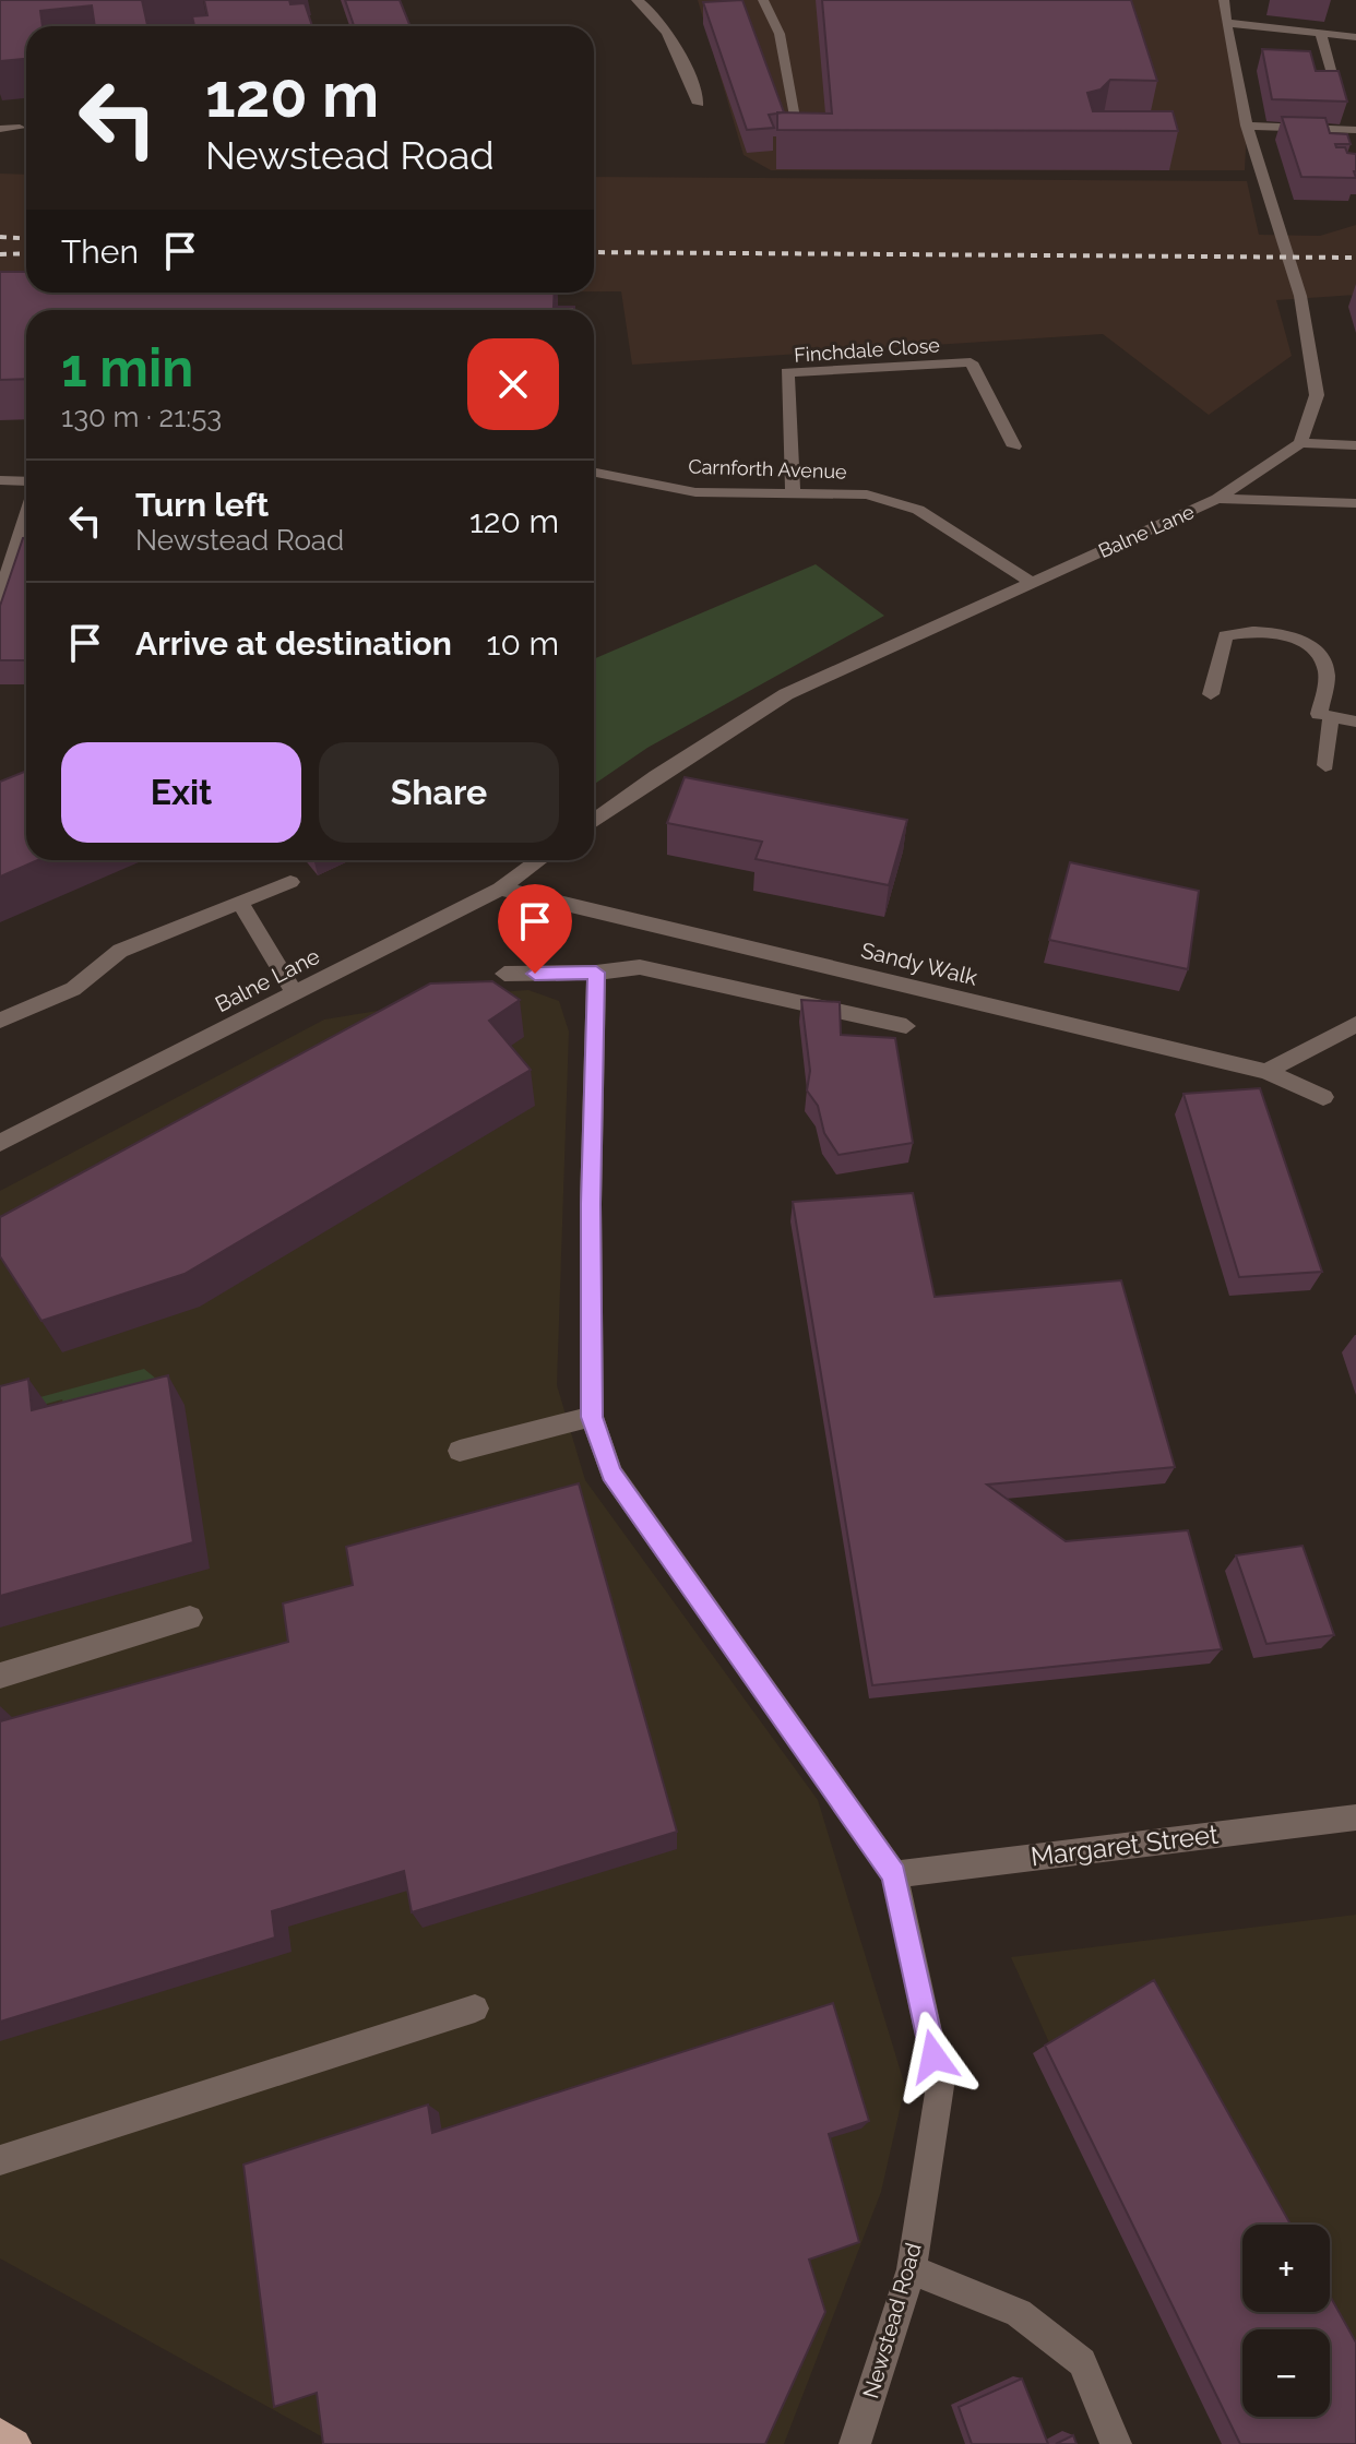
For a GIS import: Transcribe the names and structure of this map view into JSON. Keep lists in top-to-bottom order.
{
  "streets": {
    "street": [
      "Finchdale Close",
      "Carnforth Avenue",
      "Balne Lane",
      "Sandy Walk",
      "Margaret Street",
      "Newstead Road"
    ]
  },
  "crossings": [
    ["Finchdale Close", "Carnforth Avenue"],
    ["Carnforth Avenue", "Balne Lane"],
    ["Balne Lane", "Sandy Walk"],
    ["Margaret Street", "Newstead Road"]
  ],
  "page": {
    "turn": ["120 m", "Newstead Road"],
    "then": "Then",
    "heading": ["1 min", "130 m · 21:53"],
    "list": [
      {
        "name": "Turn left",
        "note": "Newstead Road",
        "value": "120 m"
      },
      {
        "name": "Arrive at destination",
        "value": "10 m"
      }
    ],
    "buttons": ["Exit", "Share"],
    "map_buttons": ["+", "−"]
  }
}
